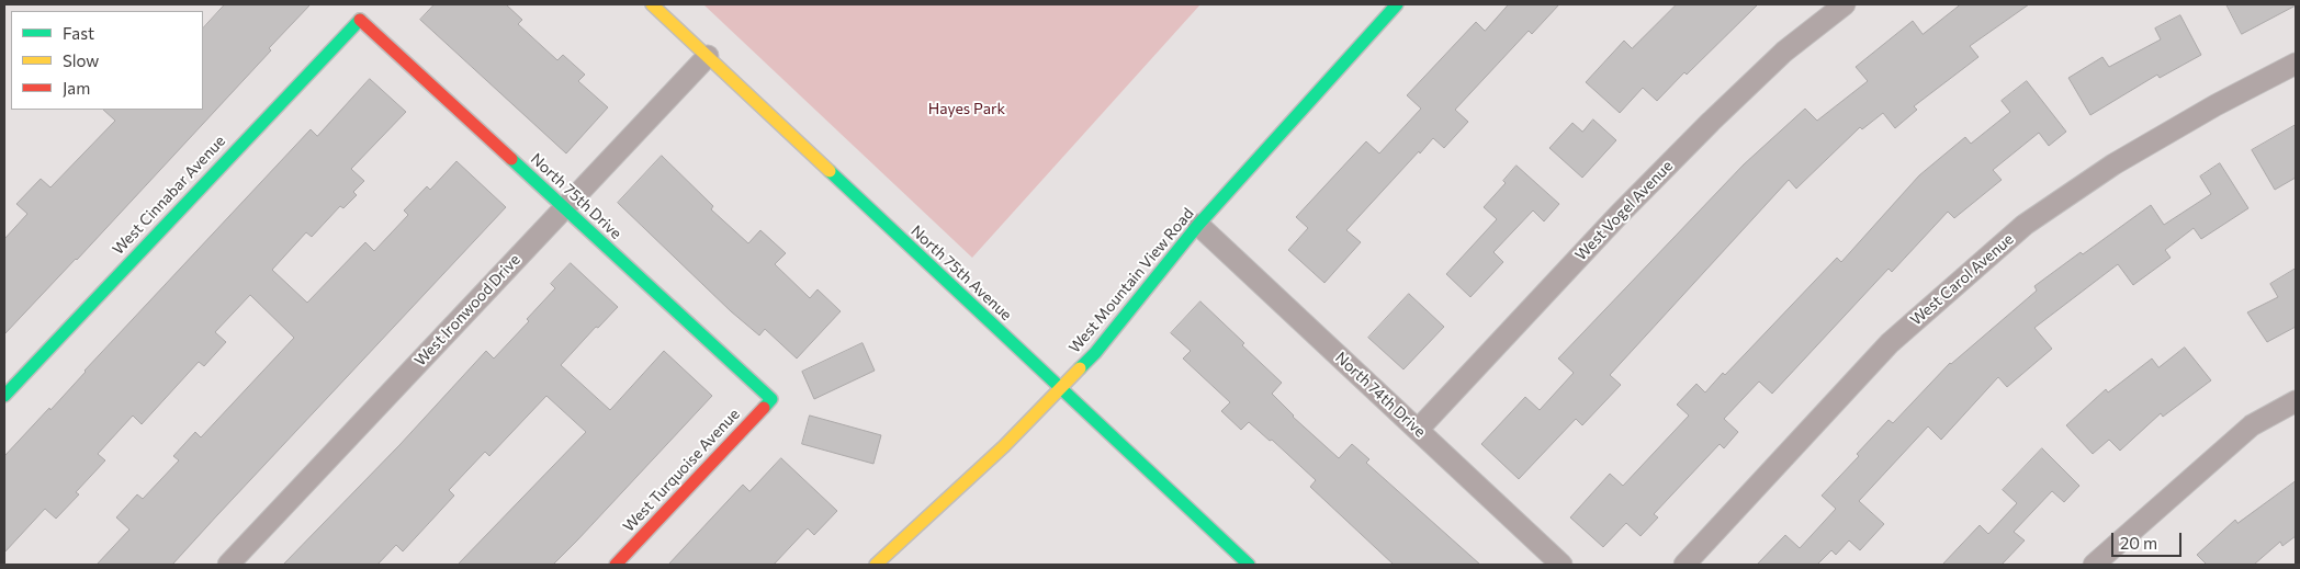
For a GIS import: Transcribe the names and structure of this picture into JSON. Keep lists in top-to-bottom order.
{
  "streets": {
    "street": [
      "West Cinnabar Avenue",
      "North 75th Drive",
      "West Vogel Avenue",
      "North 75th Avenue",
      "West Carol Avenue",
      "West Mountain View Road",
      "West Ironwood Drive",
      "North 74th Drive",
      "West Turquoise Avenue"
    ]
  },
  "crossings": [
    ["West Cinnabar Avenue", "North 75th Drive"],
    ["North 75th Drive", "West Ironwood Drive"],
    ["North 75th Drive", "West Turquoise Avenue"],
    ["West Vogel Avenue", "North 74th Drive"],
    ["North 75th Avenue", "West Mountain View Road"],
    ["North 75th Avenue", "West Ironwood Drive"],
    ["West Mountain View Road", "North 74th Drive"]
  ],
  "parks": ["Hayes Park"],
  "legend": ["Fast", "Slow", "Jam"],
  "scale_bar": "20 m"
}
